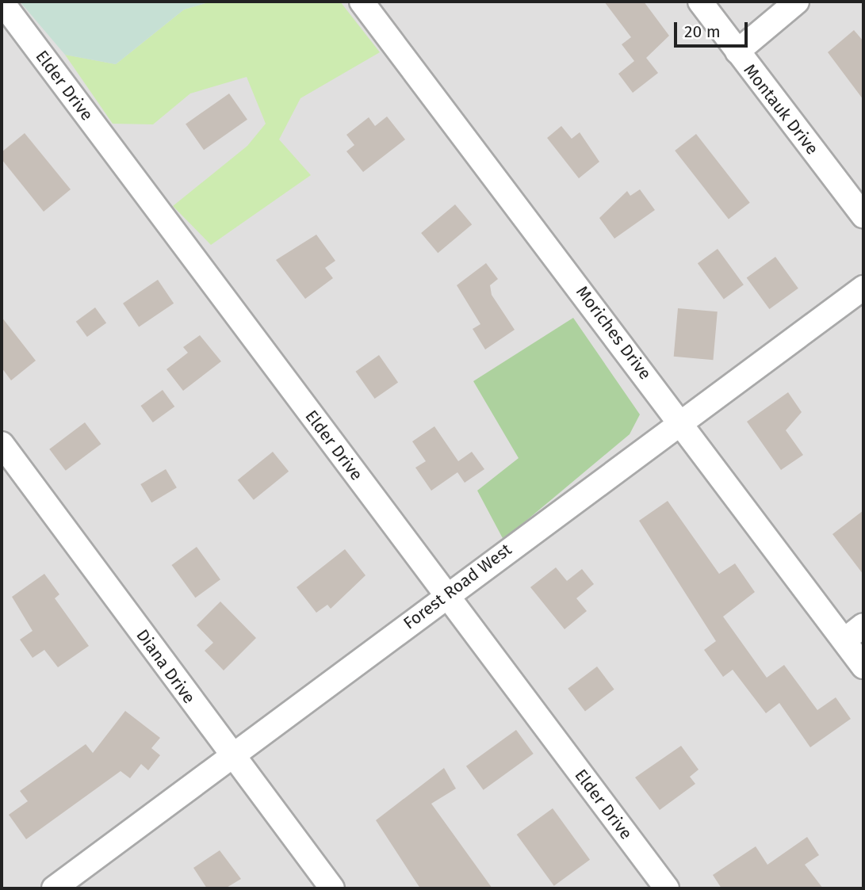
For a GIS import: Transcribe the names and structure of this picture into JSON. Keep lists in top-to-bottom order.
{
  "streets": {
    "street": [
      "Elder Drive",
      "Montauk Drive",
      "Moriches Drive",
      "Forest Road West",
      "Diana Drive"
    ]
  },
  "crossings": [
    ["Elder Drive", "Forest Road West"],
    ["Moriches Drive", "Forest Road West"],
    ["Forest Road West", "Diana Drive"]
  ],
  "scale_bar": "20 m"
}
